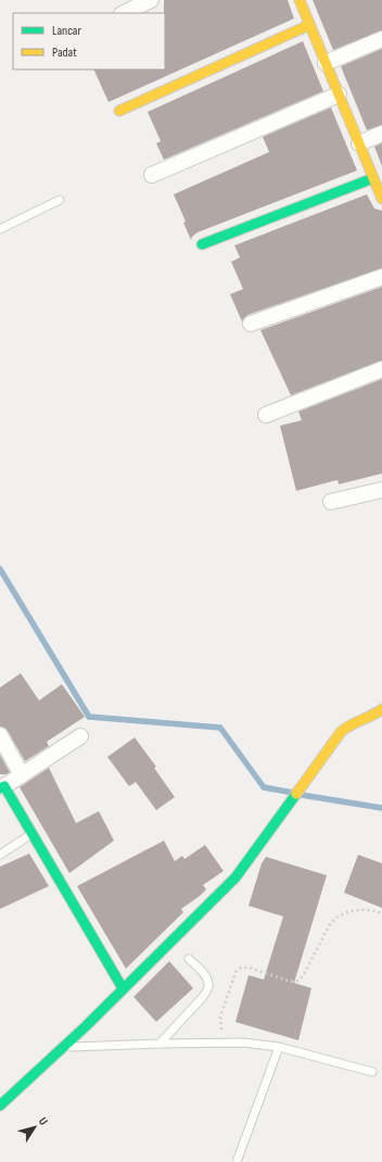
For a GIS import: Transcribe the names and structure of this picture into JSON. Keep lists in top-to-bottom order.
{
  "legend": ["Lancar", "Padat"],
  "north": "top right"
}
